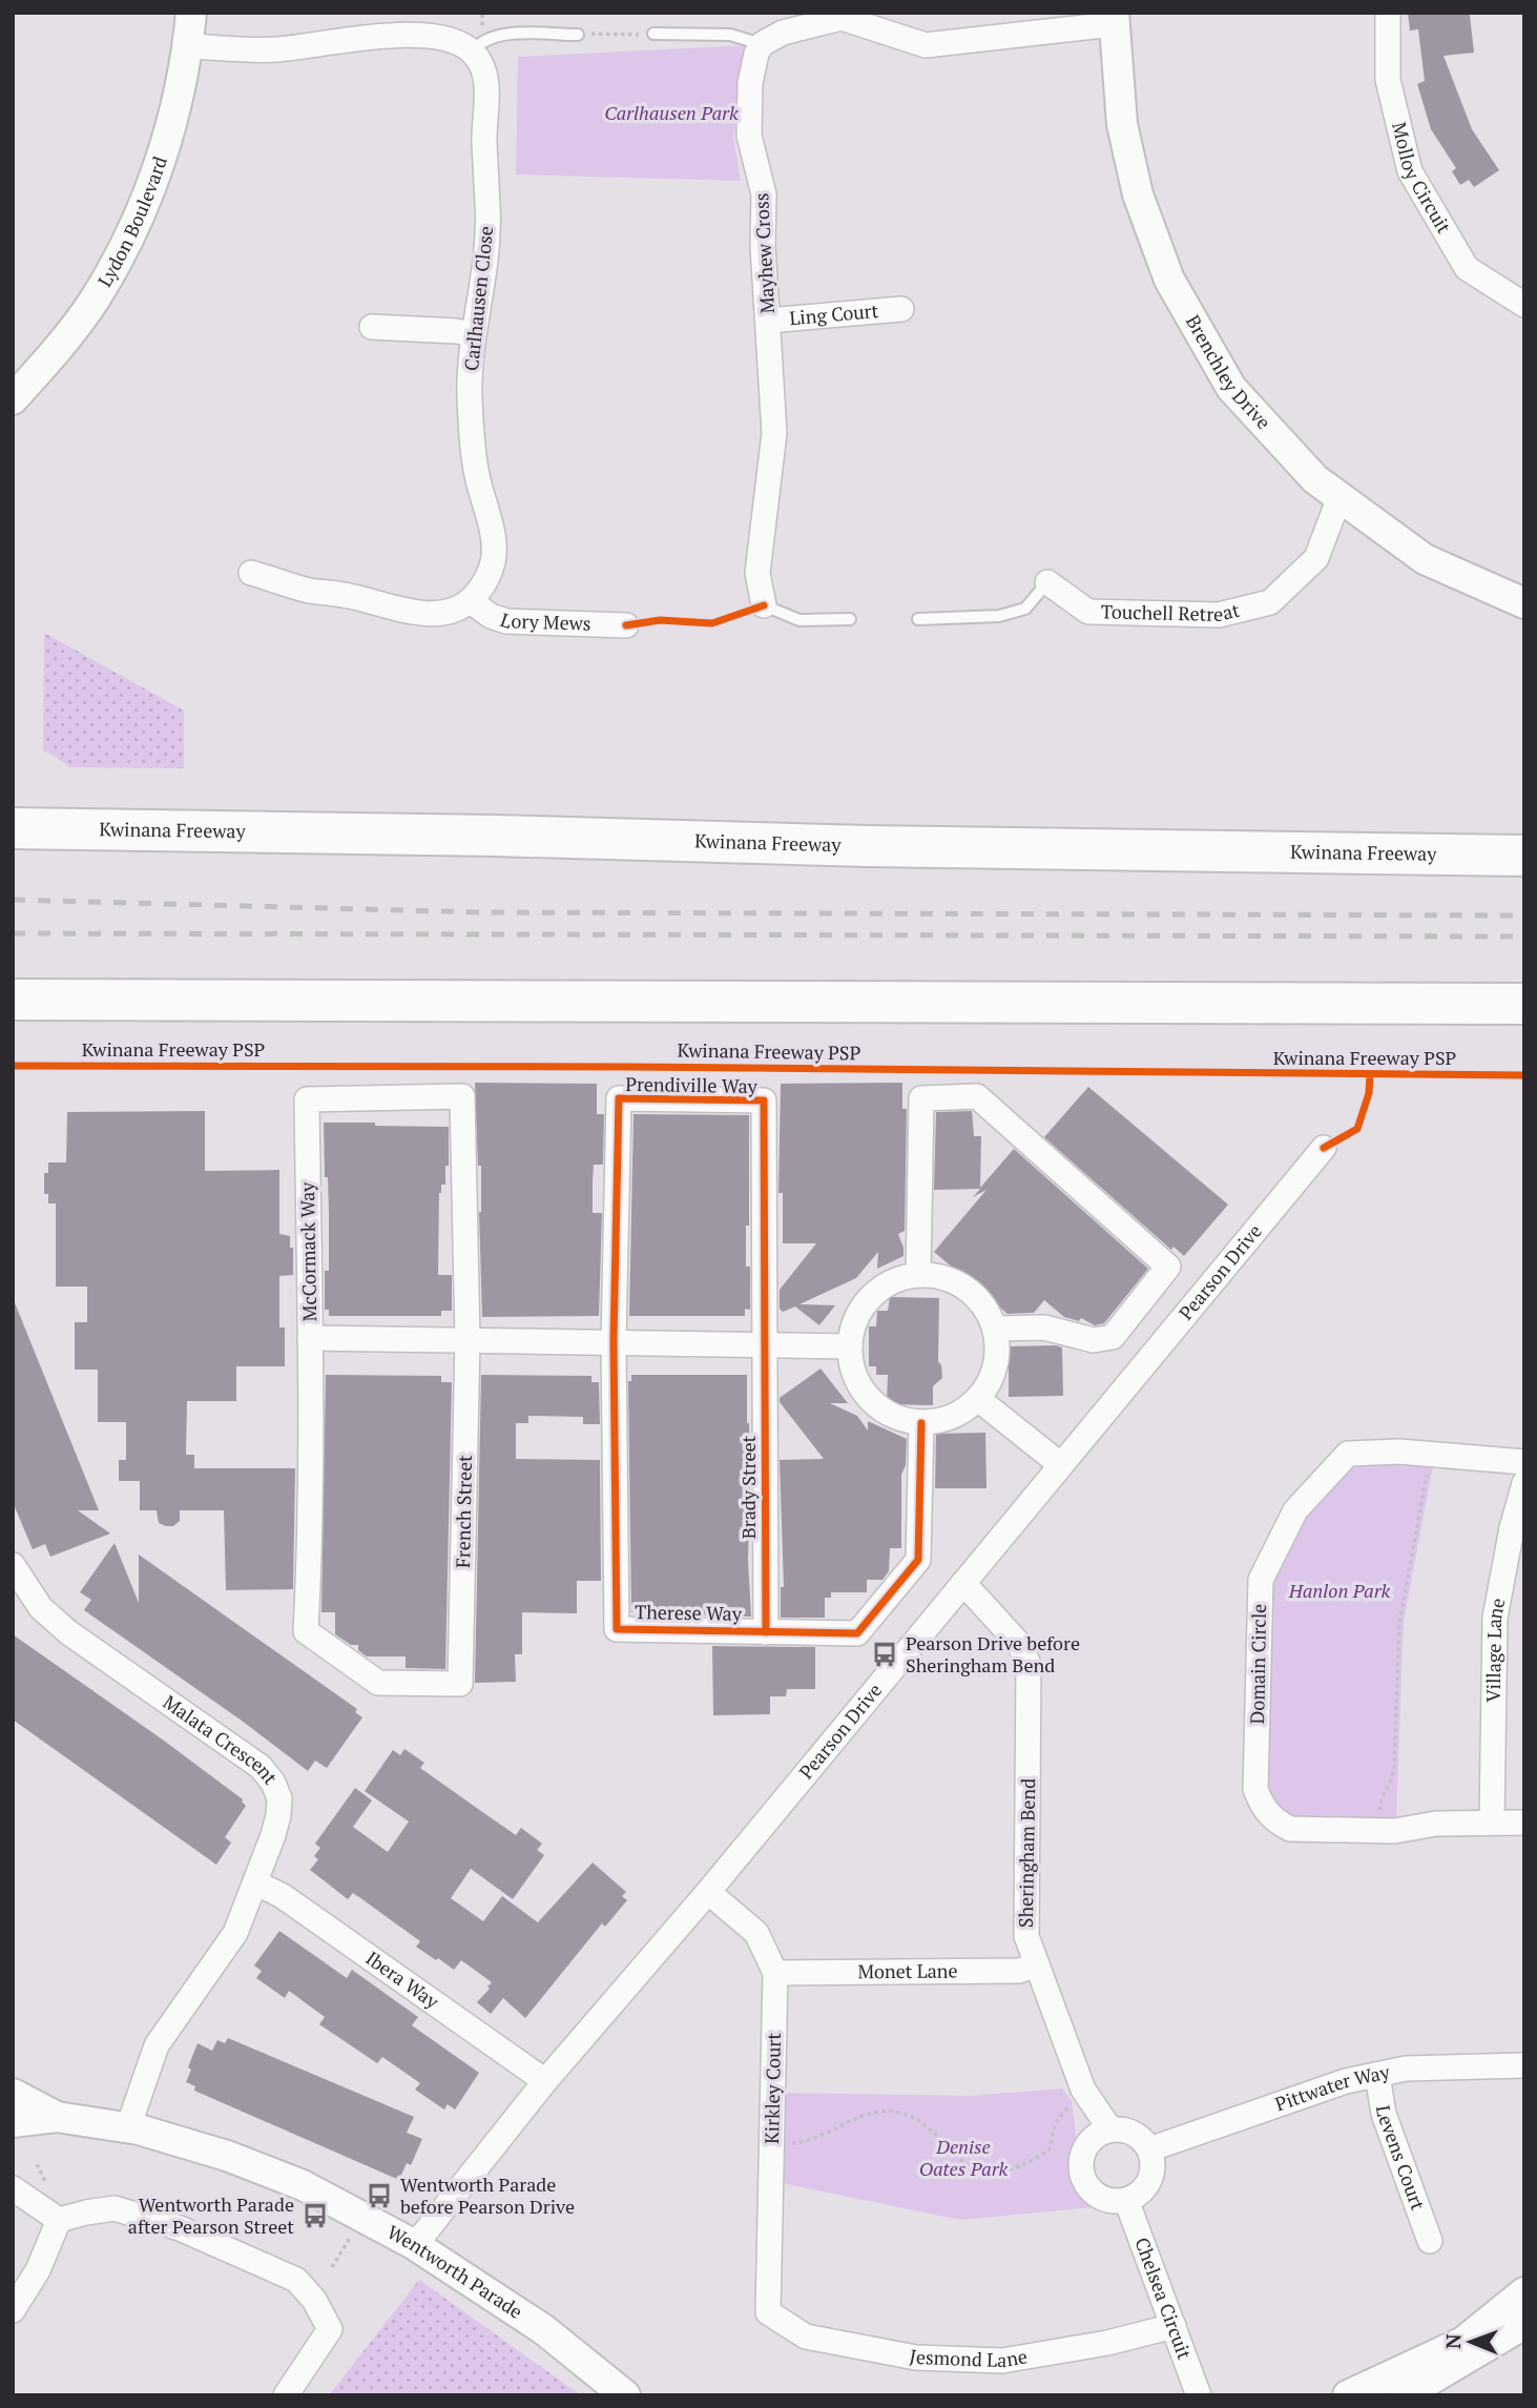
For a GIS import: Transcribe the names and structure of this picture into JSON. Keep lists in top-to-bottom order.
{
  "streets": {
    "highway": ["Kwinana Freeway"],
    "street": [
      "Molloy Circuit",
      "Lydon Boulevard",
      "Mayhew Cross",
      "Carlhausen Close",
      "Ling Court",
      "Brenchley Drive",
      "Touchell Retreat",
      "Lory Mews",
      "Prendiville Way",
      "McCormack Way",
      "Pearson Drive",
      "Brady Street",
      "French Street",
      "Therese Way",
      "Village Lane",
      "Domain Circle",
      "Malata Crescent",
      "Sheringham Bend",
      "Monet Lane",
      "Ibera Way",
      "Kirkley Court",
      "Pittwater Way",
      "Levens Court",
      "Wentworth Parade",
      "Chelsea Circuit",
      "Jesmond Lane"
    ],
    "cycle path": ["Kwinana Freeway PSP"]
  },
  "crossings": [
    ["Mayhew Cross", "Ling Court"],
    ["Carlhausen Close", "Lory Mews"],
    ["Brenchley Drive", "Touchell Retreat"],
    ["Prendiville Way", "Brady Street"],
    ["Prendiville Way", "Therese Way"],
    ["McCormack Way", "French Street"],
    ["Pearson Drive", "Sheringham Bend"],
    ["Pearson Drive", "Ibera Way"],
    ["Pearson Drive", "Kirkley Court"],
    ["Pearson Drive", "Wentworth Parade"],
    ["Brady Street", "Therese Way"],
    ["Village Lane", "Domain Circle"],
    ["Malata Crescent", "Ibera Way"],
    ["Malata Crescent", "Wentworth Parade"],
    ["Sheringham Bend", "Monet Lane"],
    ["Sheringham Bend", "Pittwater Way"],
    ["Sheringham Bend", "Chelsea Circuit"],
    ["Monet Lane", "Kirkley Court"],
    ["Kirkley Court", "Jesmond Lane"],
    ["Pittwater Way", "Levens Court"],
    ["Pittwater Way", "Chelsea Circuit"],
    ["Chelsea Circuit", "Jesmond Lane"]
  ],
  "parks": ["Carlhausen Park", "Hanlon Park", "Denise Oates Park"],
  "places": {
    "bus stop": ["Pearson Drive before Sheringham Bend", "Wentworth Parade before Pearson Drive", "Wentworth Parade after Pearson Street"]
  },
  "north": "left"
}
